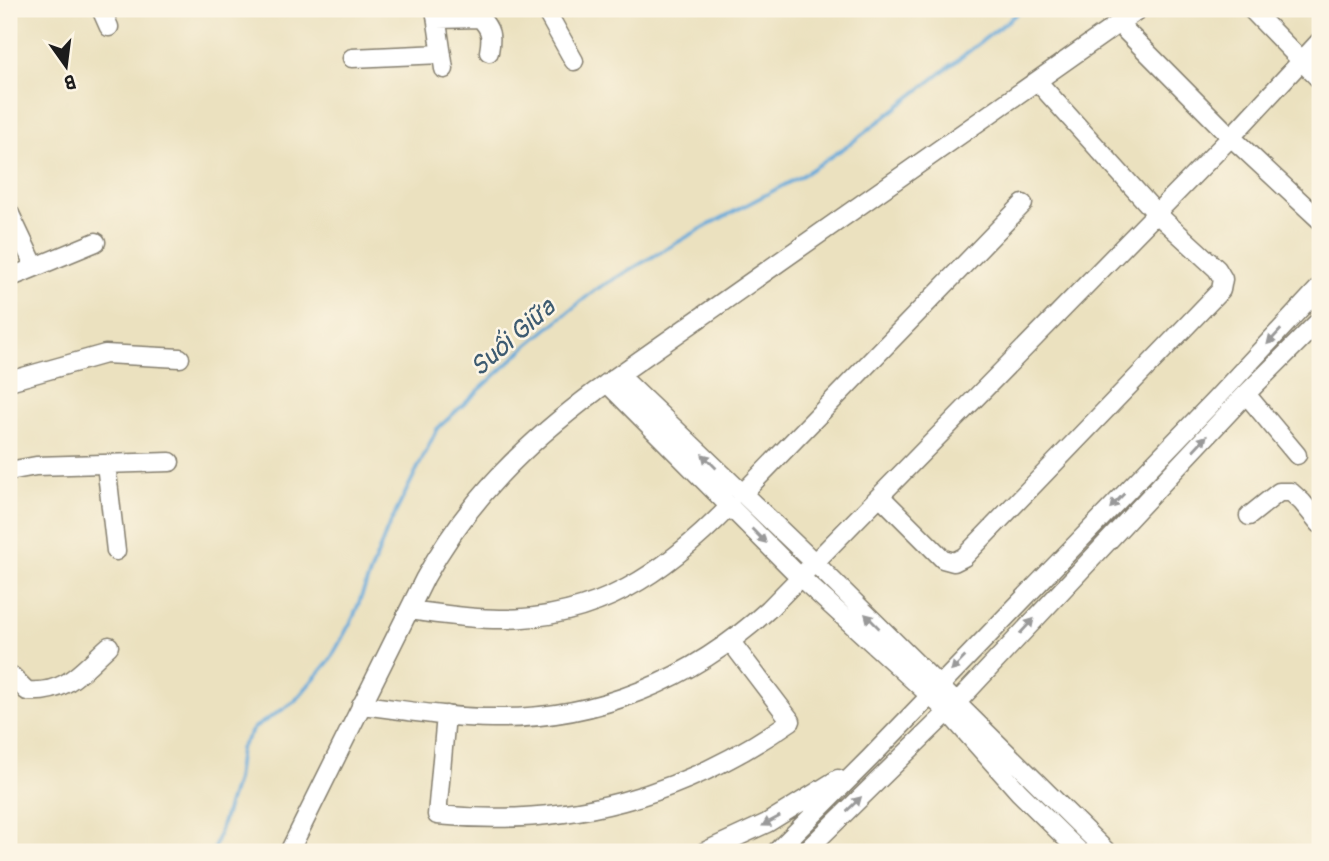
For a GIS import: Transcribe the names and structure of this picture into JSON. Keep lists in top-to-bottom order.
{
  "water": ["Suối Giữa"],
  "north": "bottom"
}
